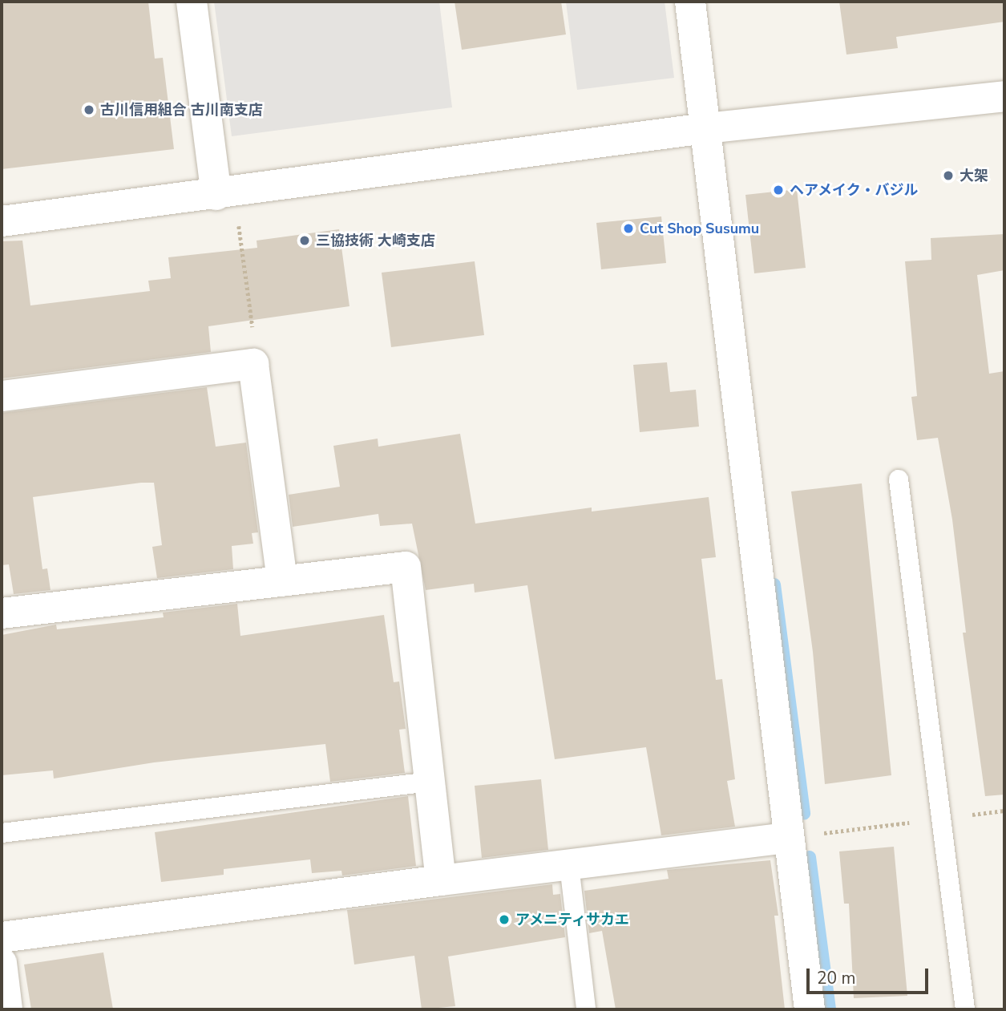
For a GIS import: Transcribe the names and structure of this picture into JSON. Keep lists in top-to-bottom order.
{
  "places": [
    "古川信用組合 古川南支店",
    "大架",
    "ヘアメイク・バジル",
    "Cut Shop Susumu",
    "三協技術 大崎支店",
    "アメニティサカエ"
  ],
  "scale_bar": "20 m"
}
